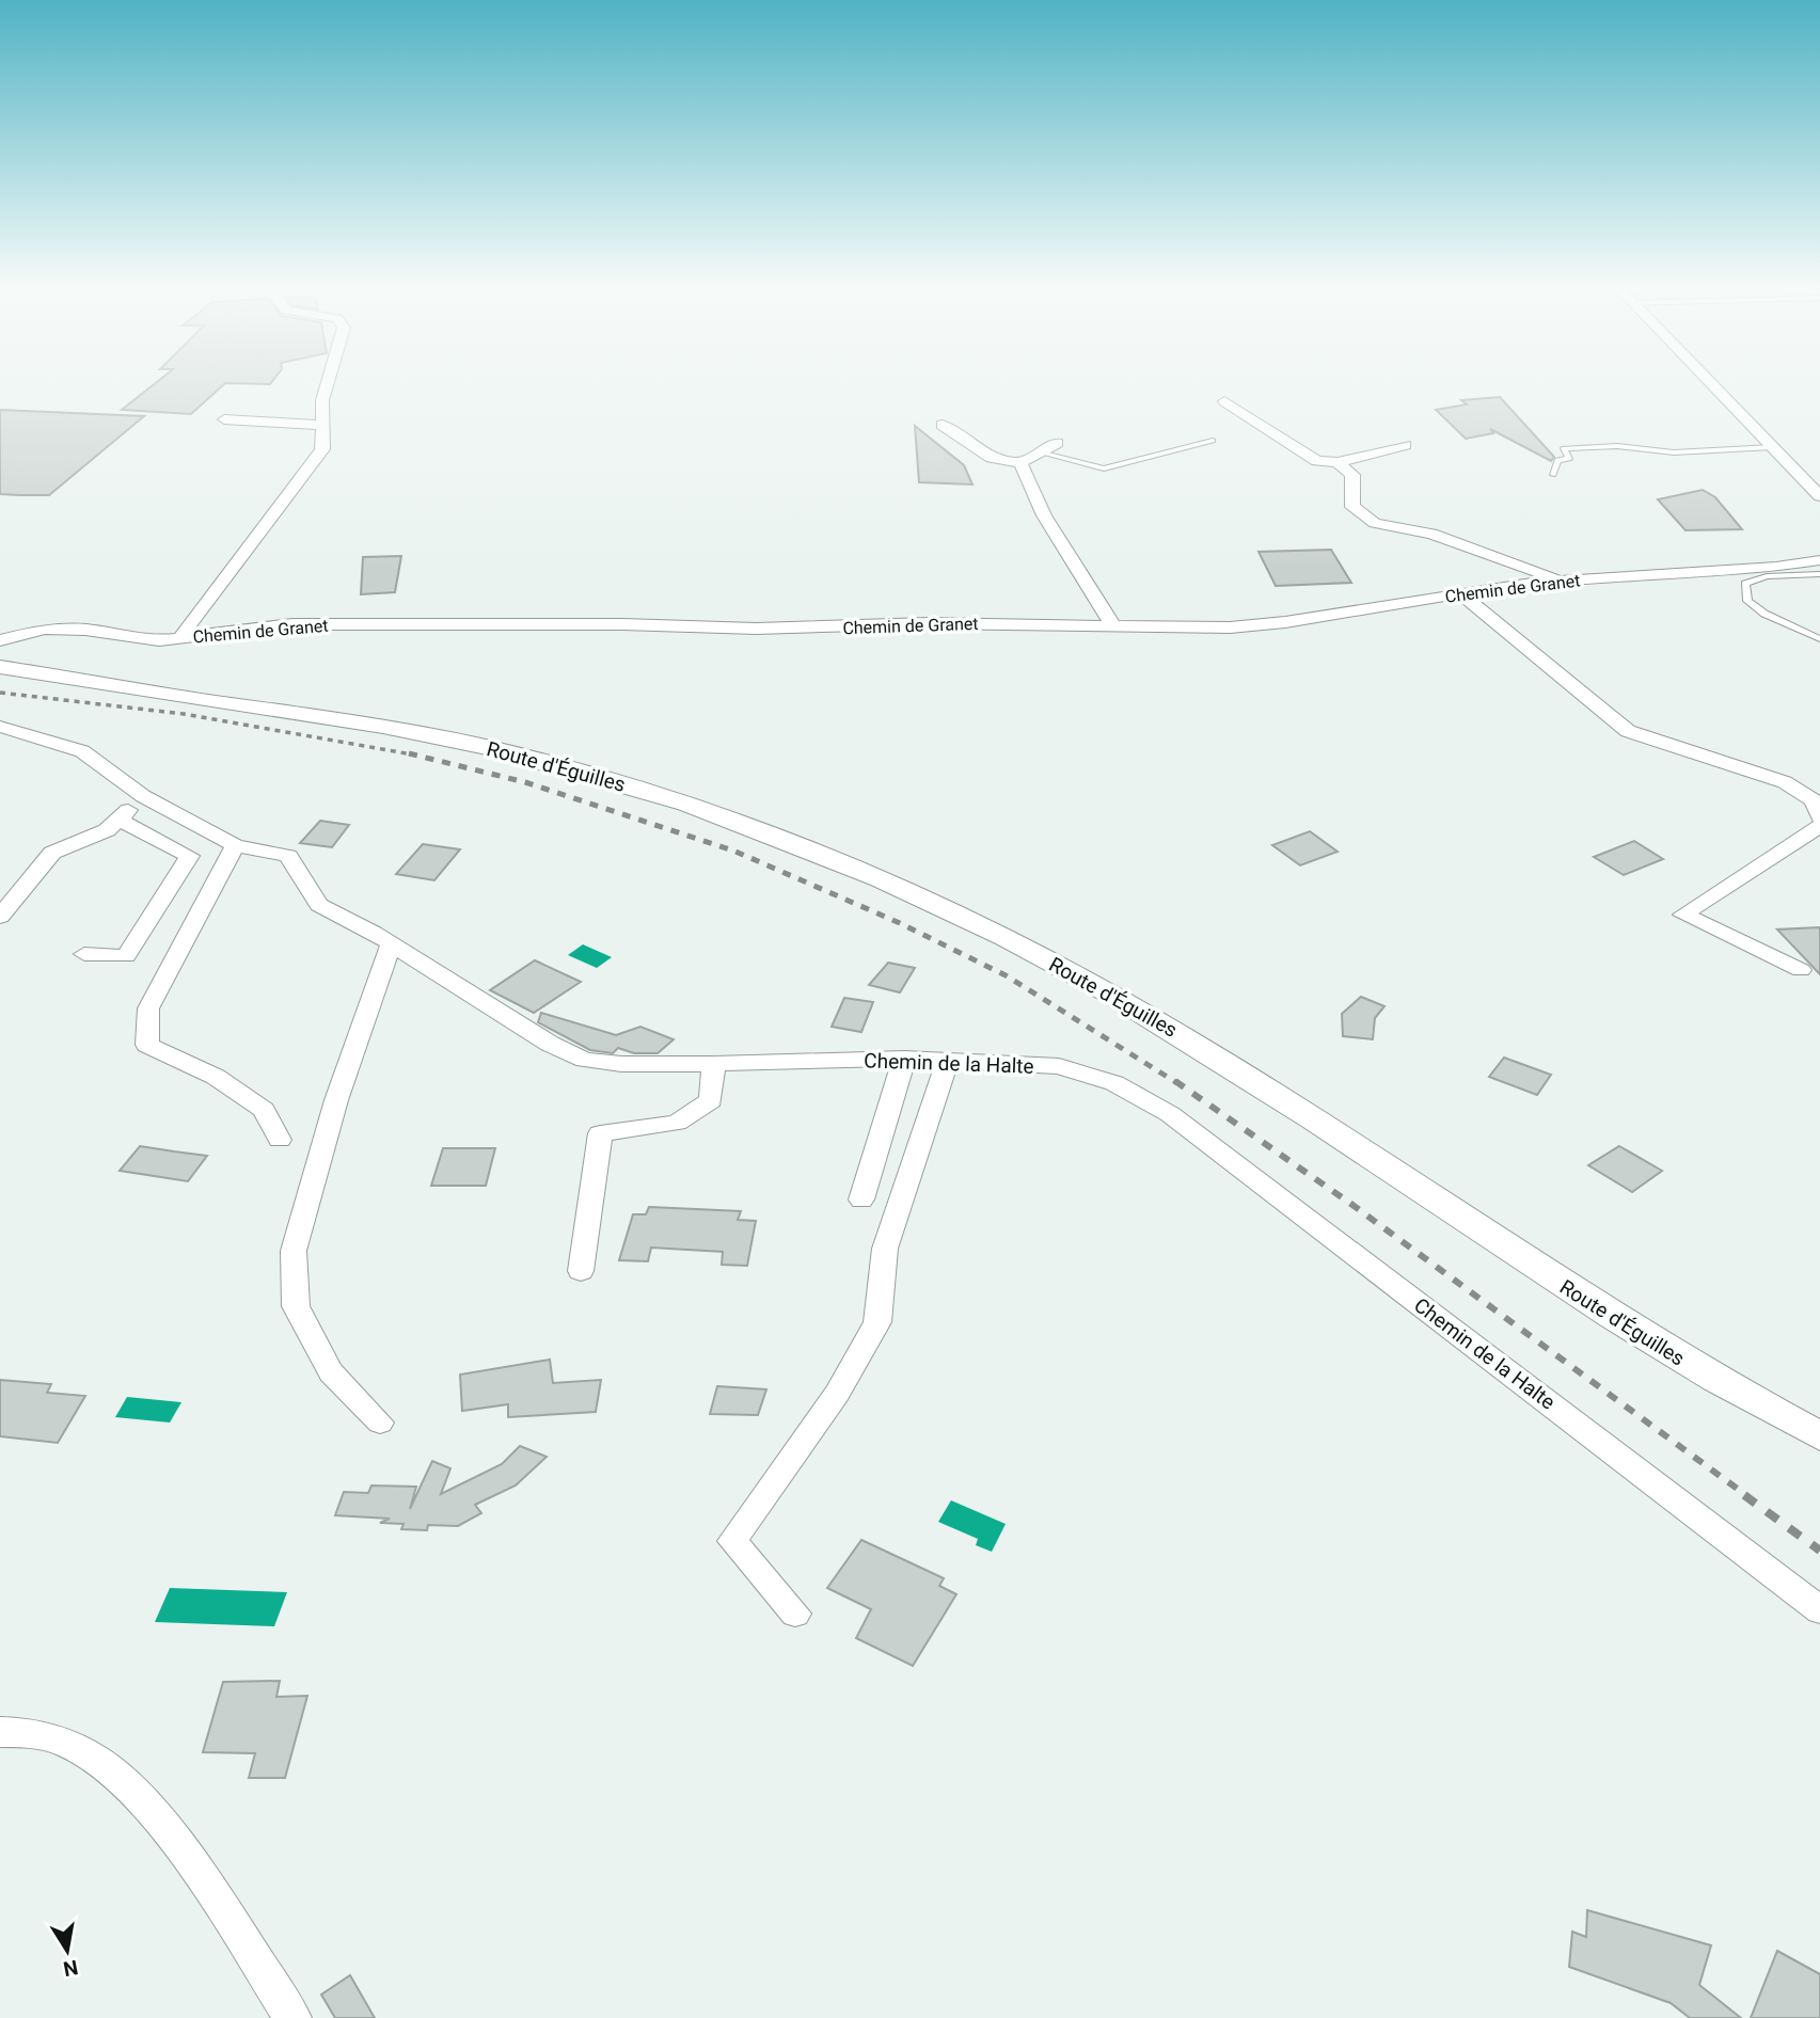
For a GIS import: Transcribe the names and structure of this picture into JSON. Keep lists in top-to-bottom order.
{
  "streets": {
    "street": ["Chemin de Granet", "Route d'Éguilles", "Chemin de la Halte"]
  },
  "north": "bottom"
}
